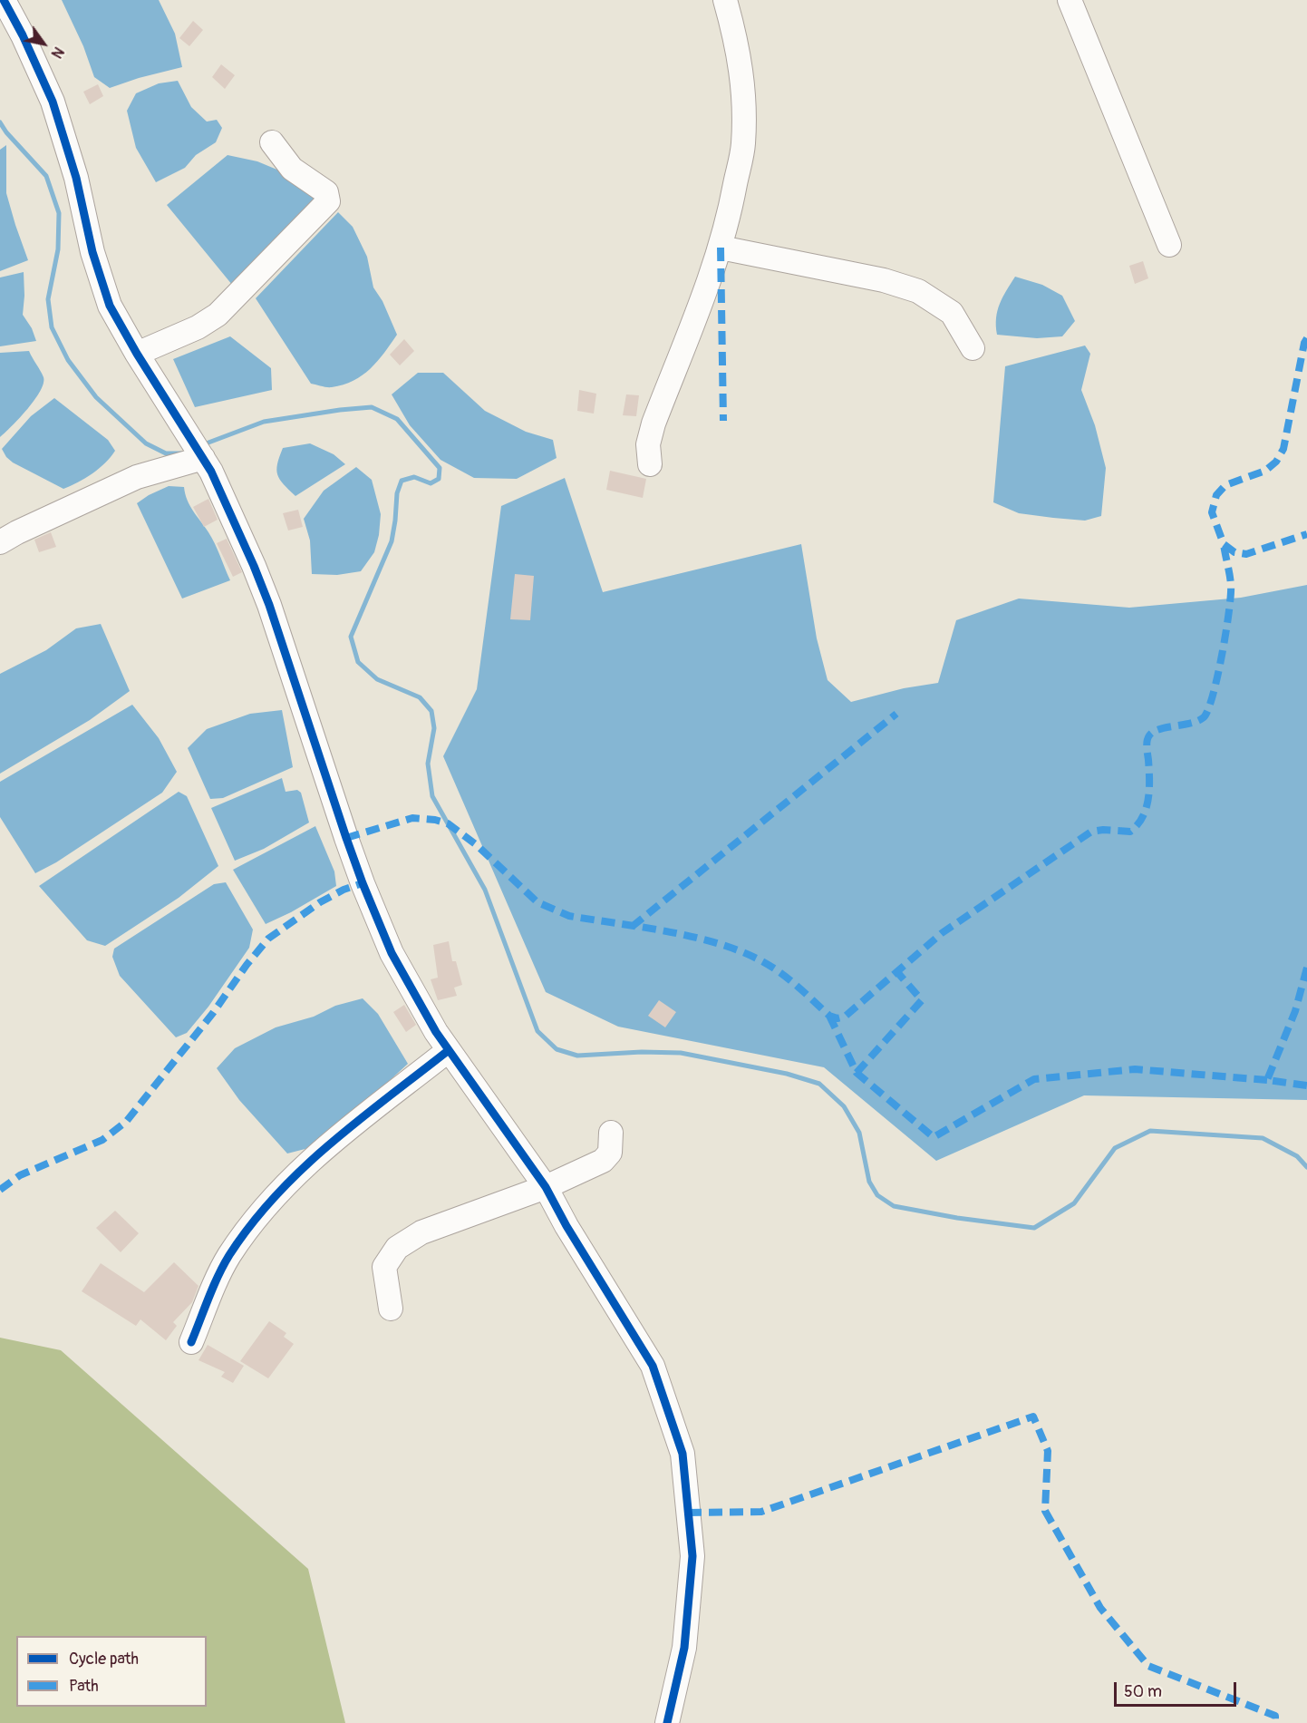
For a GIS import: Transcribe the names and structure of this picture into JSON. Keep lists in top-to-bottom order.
{
  "legend": ["Cycle path", "Path"],
  "scale_bar": "50 m",
  "north": "bottom right"
}
